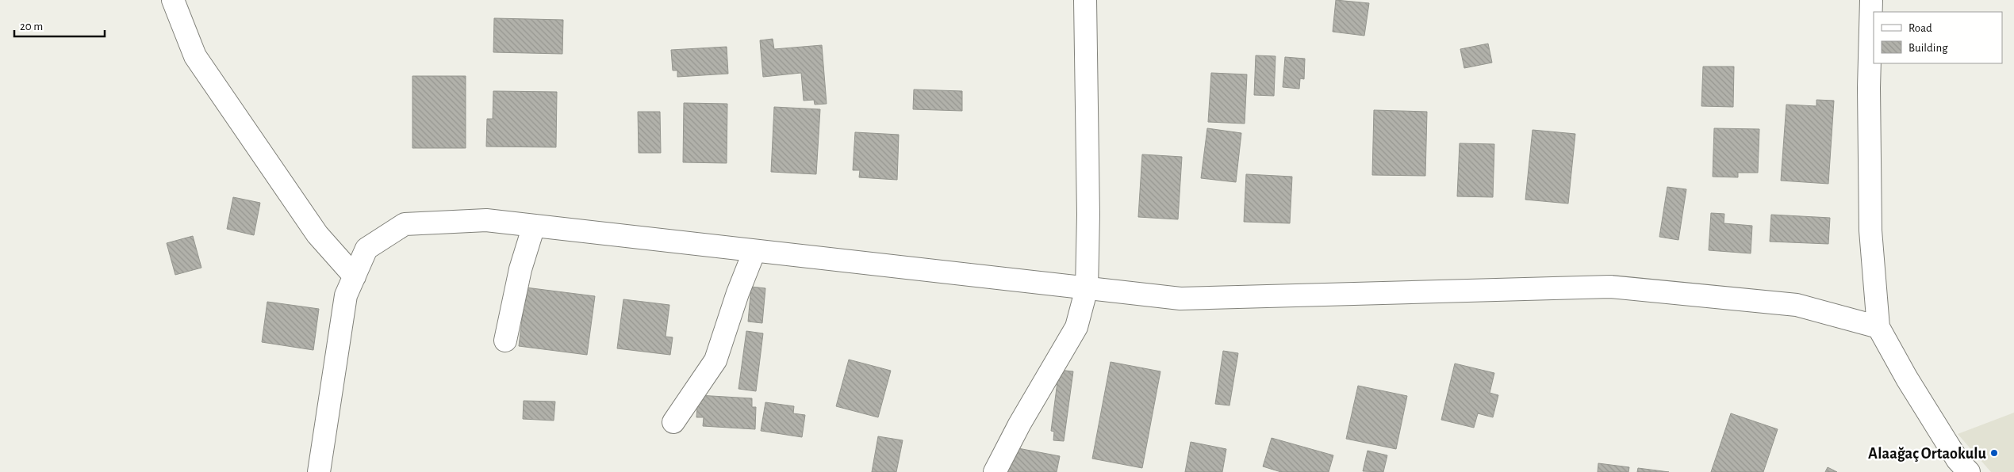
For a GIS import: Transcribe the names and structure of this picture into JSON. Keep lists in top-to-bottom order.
{
  "places": ["Alaağaç Ortaokulu"],
  "legend": ["Road", "Building"],
  "scale_bar": "20 m"
}
